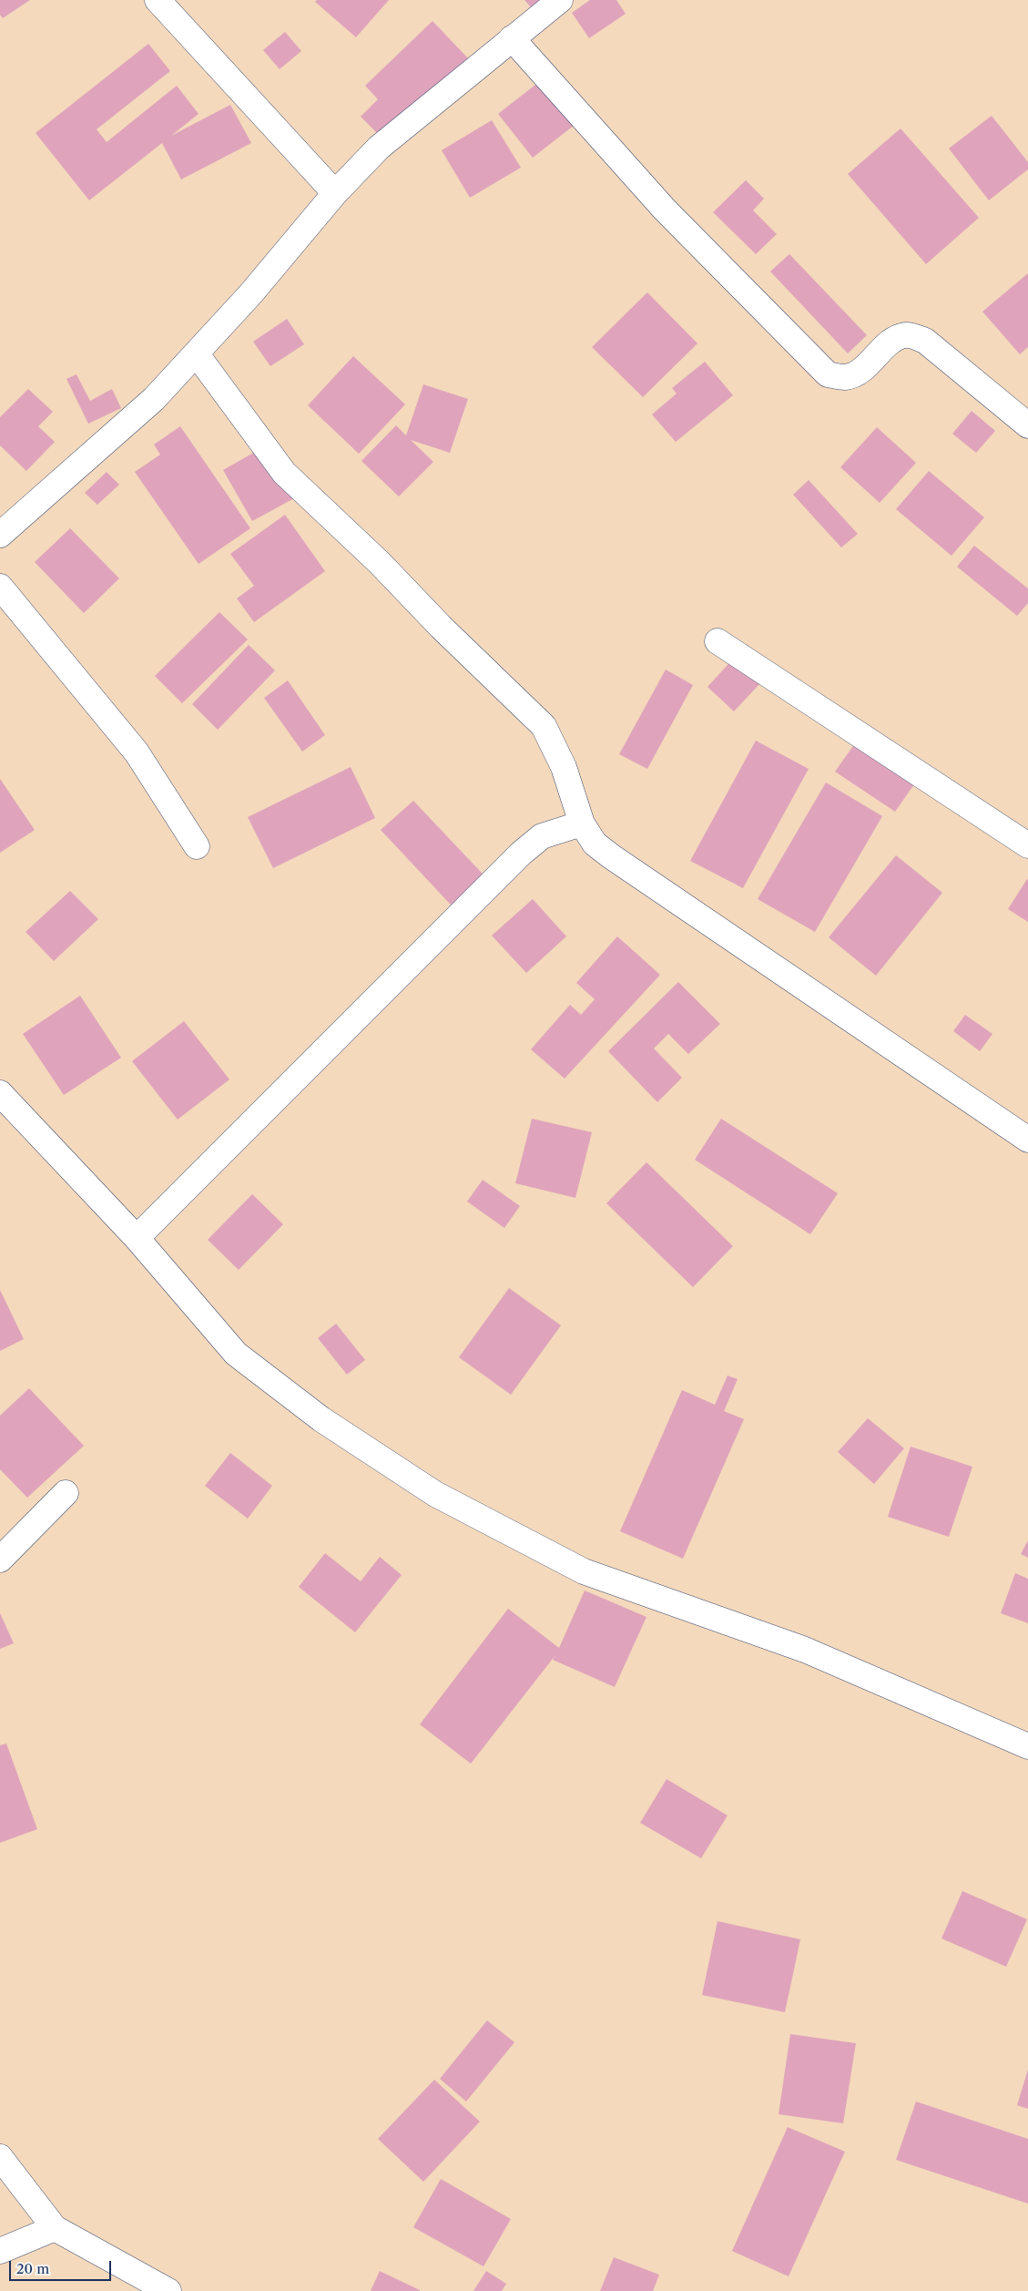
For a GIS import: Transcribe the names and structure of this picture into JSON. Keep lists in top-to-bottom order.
{
  "scale_bar": "20 m"
}
